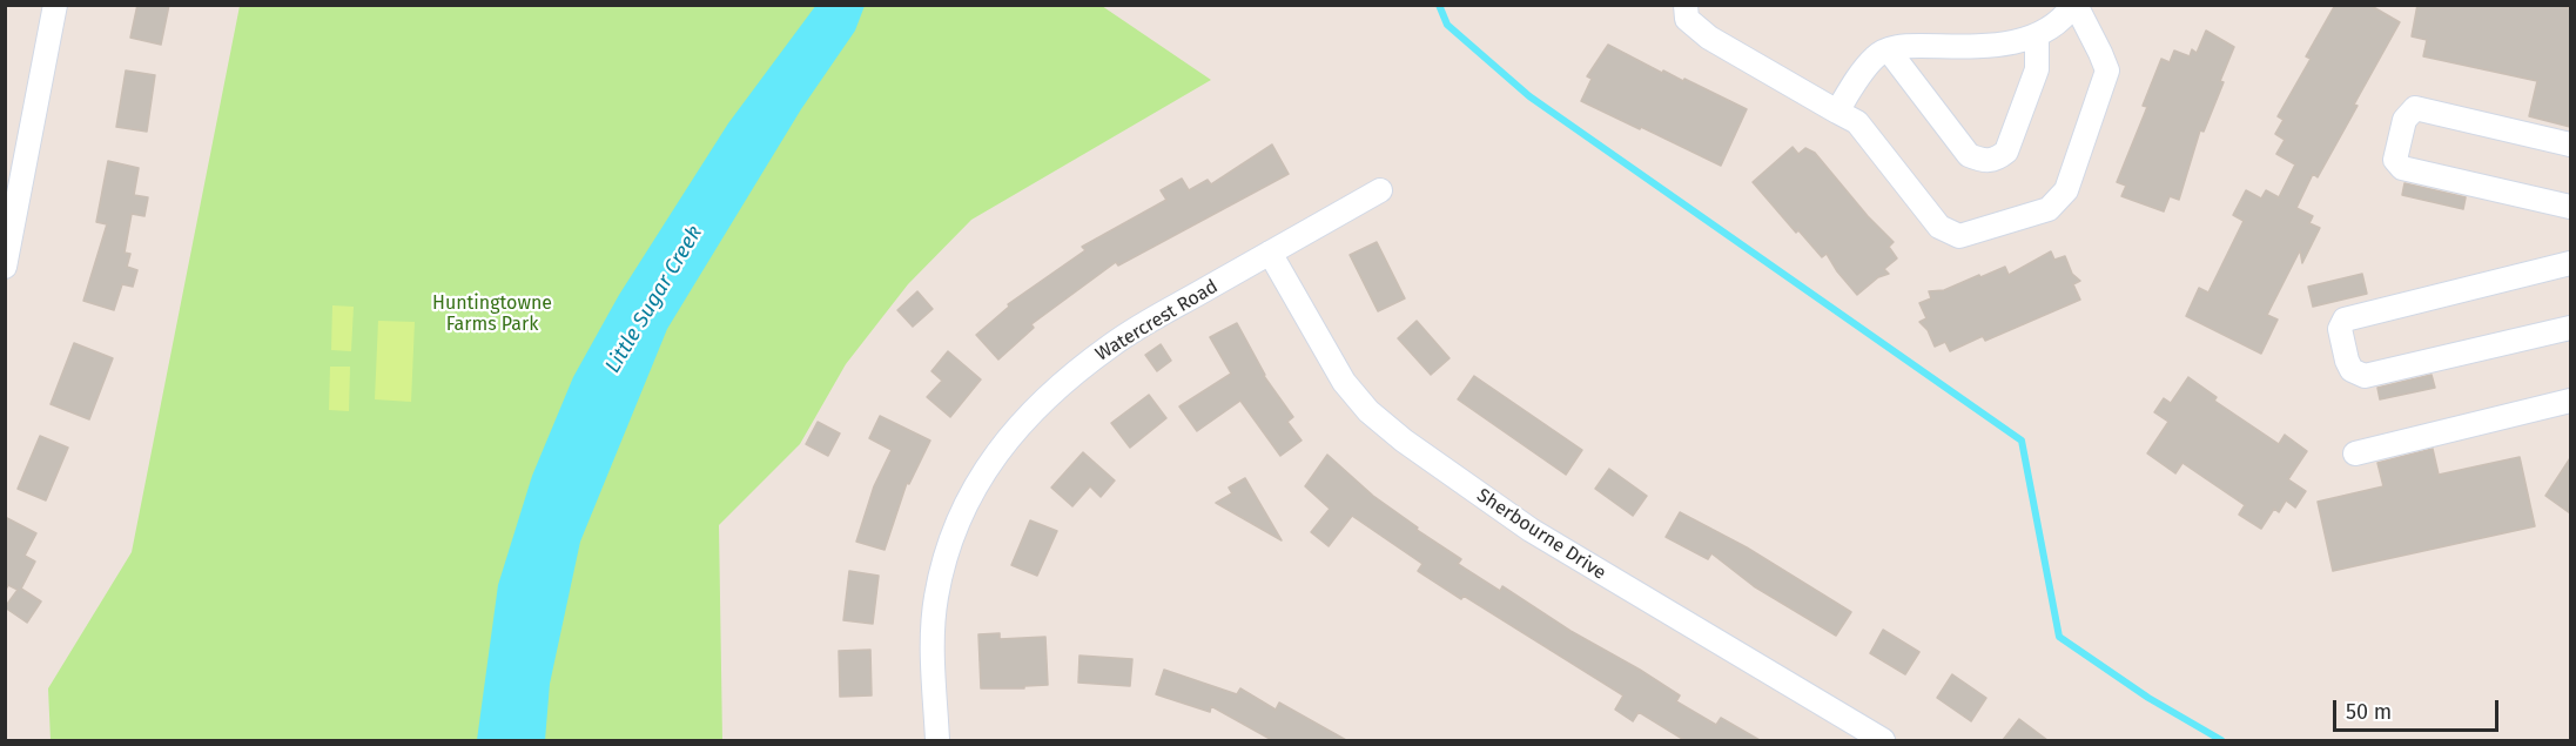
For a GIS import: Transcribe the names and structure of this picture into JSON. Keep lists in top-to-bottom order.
{
  "streets": {
    "street": ["Watercrest Road", "Sherbourne Drive"]
  },
  "crossings": [
    ["Watercrest Road", "Sherbourne Drive"]
  ],
  "water": ["Little Sugar Creek"],
  "parks": ["Huntingtowne Farms Park"],
  "scale_bar": "50 m"
}
